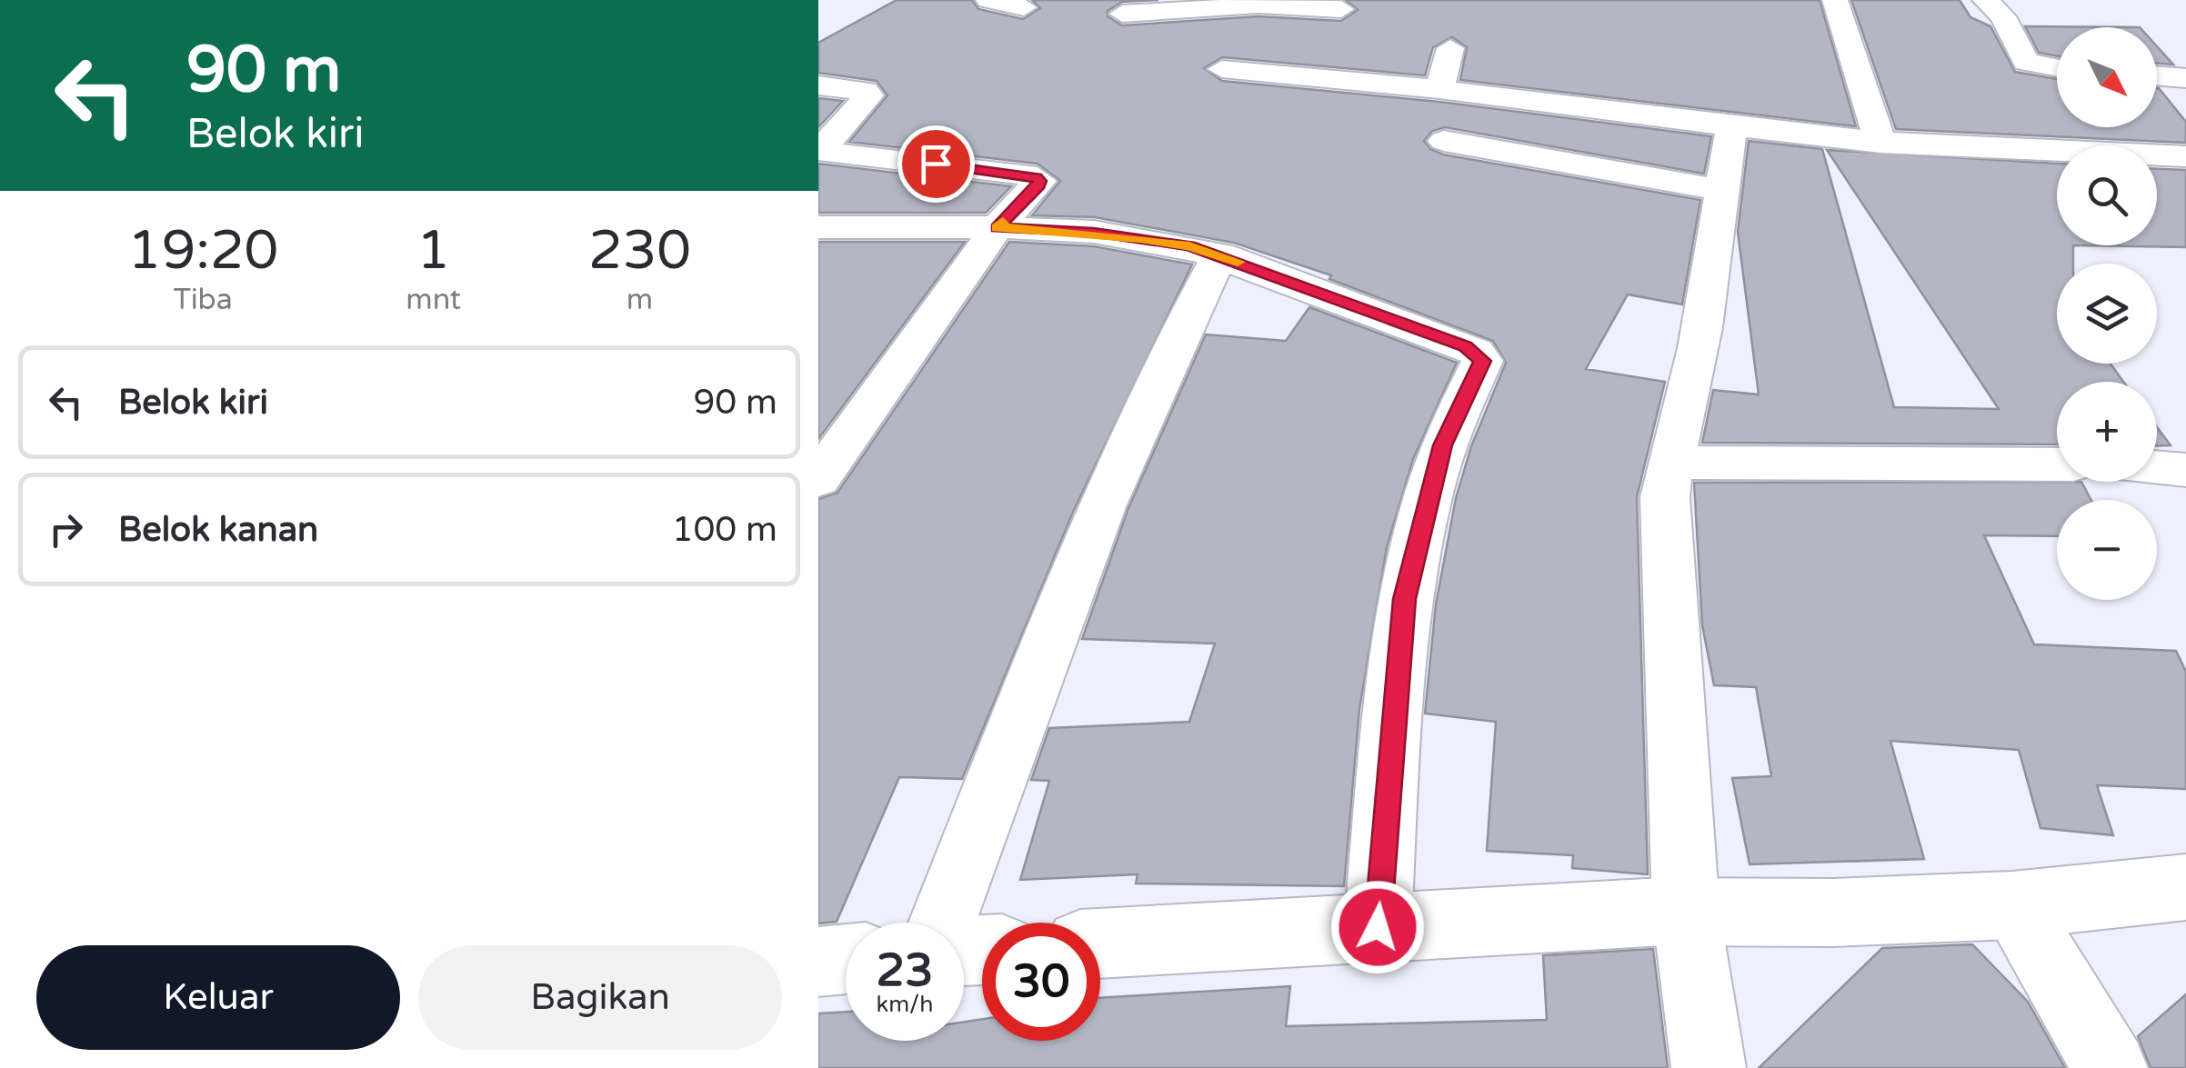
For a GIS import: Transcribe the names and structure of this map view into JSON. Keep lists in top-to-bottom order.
{
  "north": "bottom right",
  "page": {
    "turn": ["90 m", "Belok kiri"],
    "map_buttons": ["+", "−"],
    "eta": [
      "19:20",
      "Tiba",
      "1",
      "mnt",
      "230",
      "m"
    ],
    "list": [
      {
        "name": "Belok kiri",
        "value": "90 m"
      },
      {
        "name": "Belok kanan",
        "value": "100 m"
      }
    ],
    "speed": "23 km/h",
    "limit": "30",
    "buttons": ["Keluar", "Bagikan"]
  }
}
